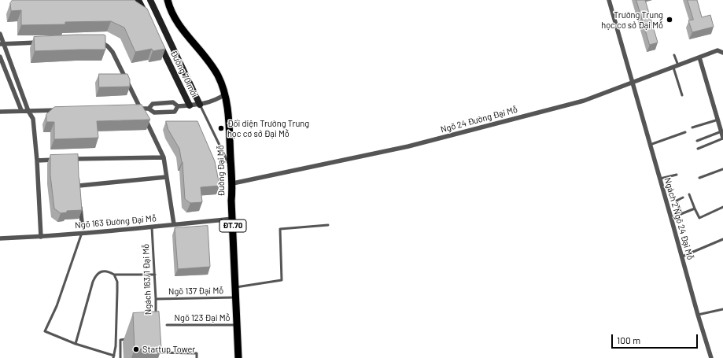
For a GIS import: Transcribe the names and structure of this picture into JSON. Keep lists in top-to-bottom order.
{
  "streets": {
    "main road": ["Đường Đại Mỗ", "ĐT.70"],
    "street": [
      "Đường 70 mới",
      "Ngõ 24 Đường Đại Mỗ",
      "Ngách 2 Ngõ 24 Đại Mỗ",
      "Ngõ 163 Đường Đại Mỗ"
    ],
    "lane": ["Ngách 163/1 Đại Mỗ", "Ngõ 137 Đại Mỗ", "Ngõ 123 Đại Mỗ"]
  },
  "crossings": [
    ["Ngõ 24 Đường Đại Mỗ", "Đường Đại Mỗ"],
    ["Ngõ 24 Đường Đại Mỗ", "Ngách 2 Ngõ 24 Đại Mỗ"],
    ["Đường Đại Mỗ", "Ngõ 163 Đường Đại Mỗ"],
    ["Đường Đại Mỗ", "Ngõ 137 Đại Mỗ"],
    ["Đường Đại Mỗ", "Ngõ 123 Đại Mỗ"],
    ["Ngõ 163 Đường Đại Mỗ", "Ngách 163/1 Đại Mỗ"],
    ["Ngách 163/1 Đại Mỗ", "Ngõ 137 Đại Mỗ"]
  ],
  "places": ["Trường Trung học cơ sở Đại Mỗ", "Đối diện Trường Trung học cơ sở Đại Mỗ", "Startup Tower"],
  "scale_bar": "100 m"
}
